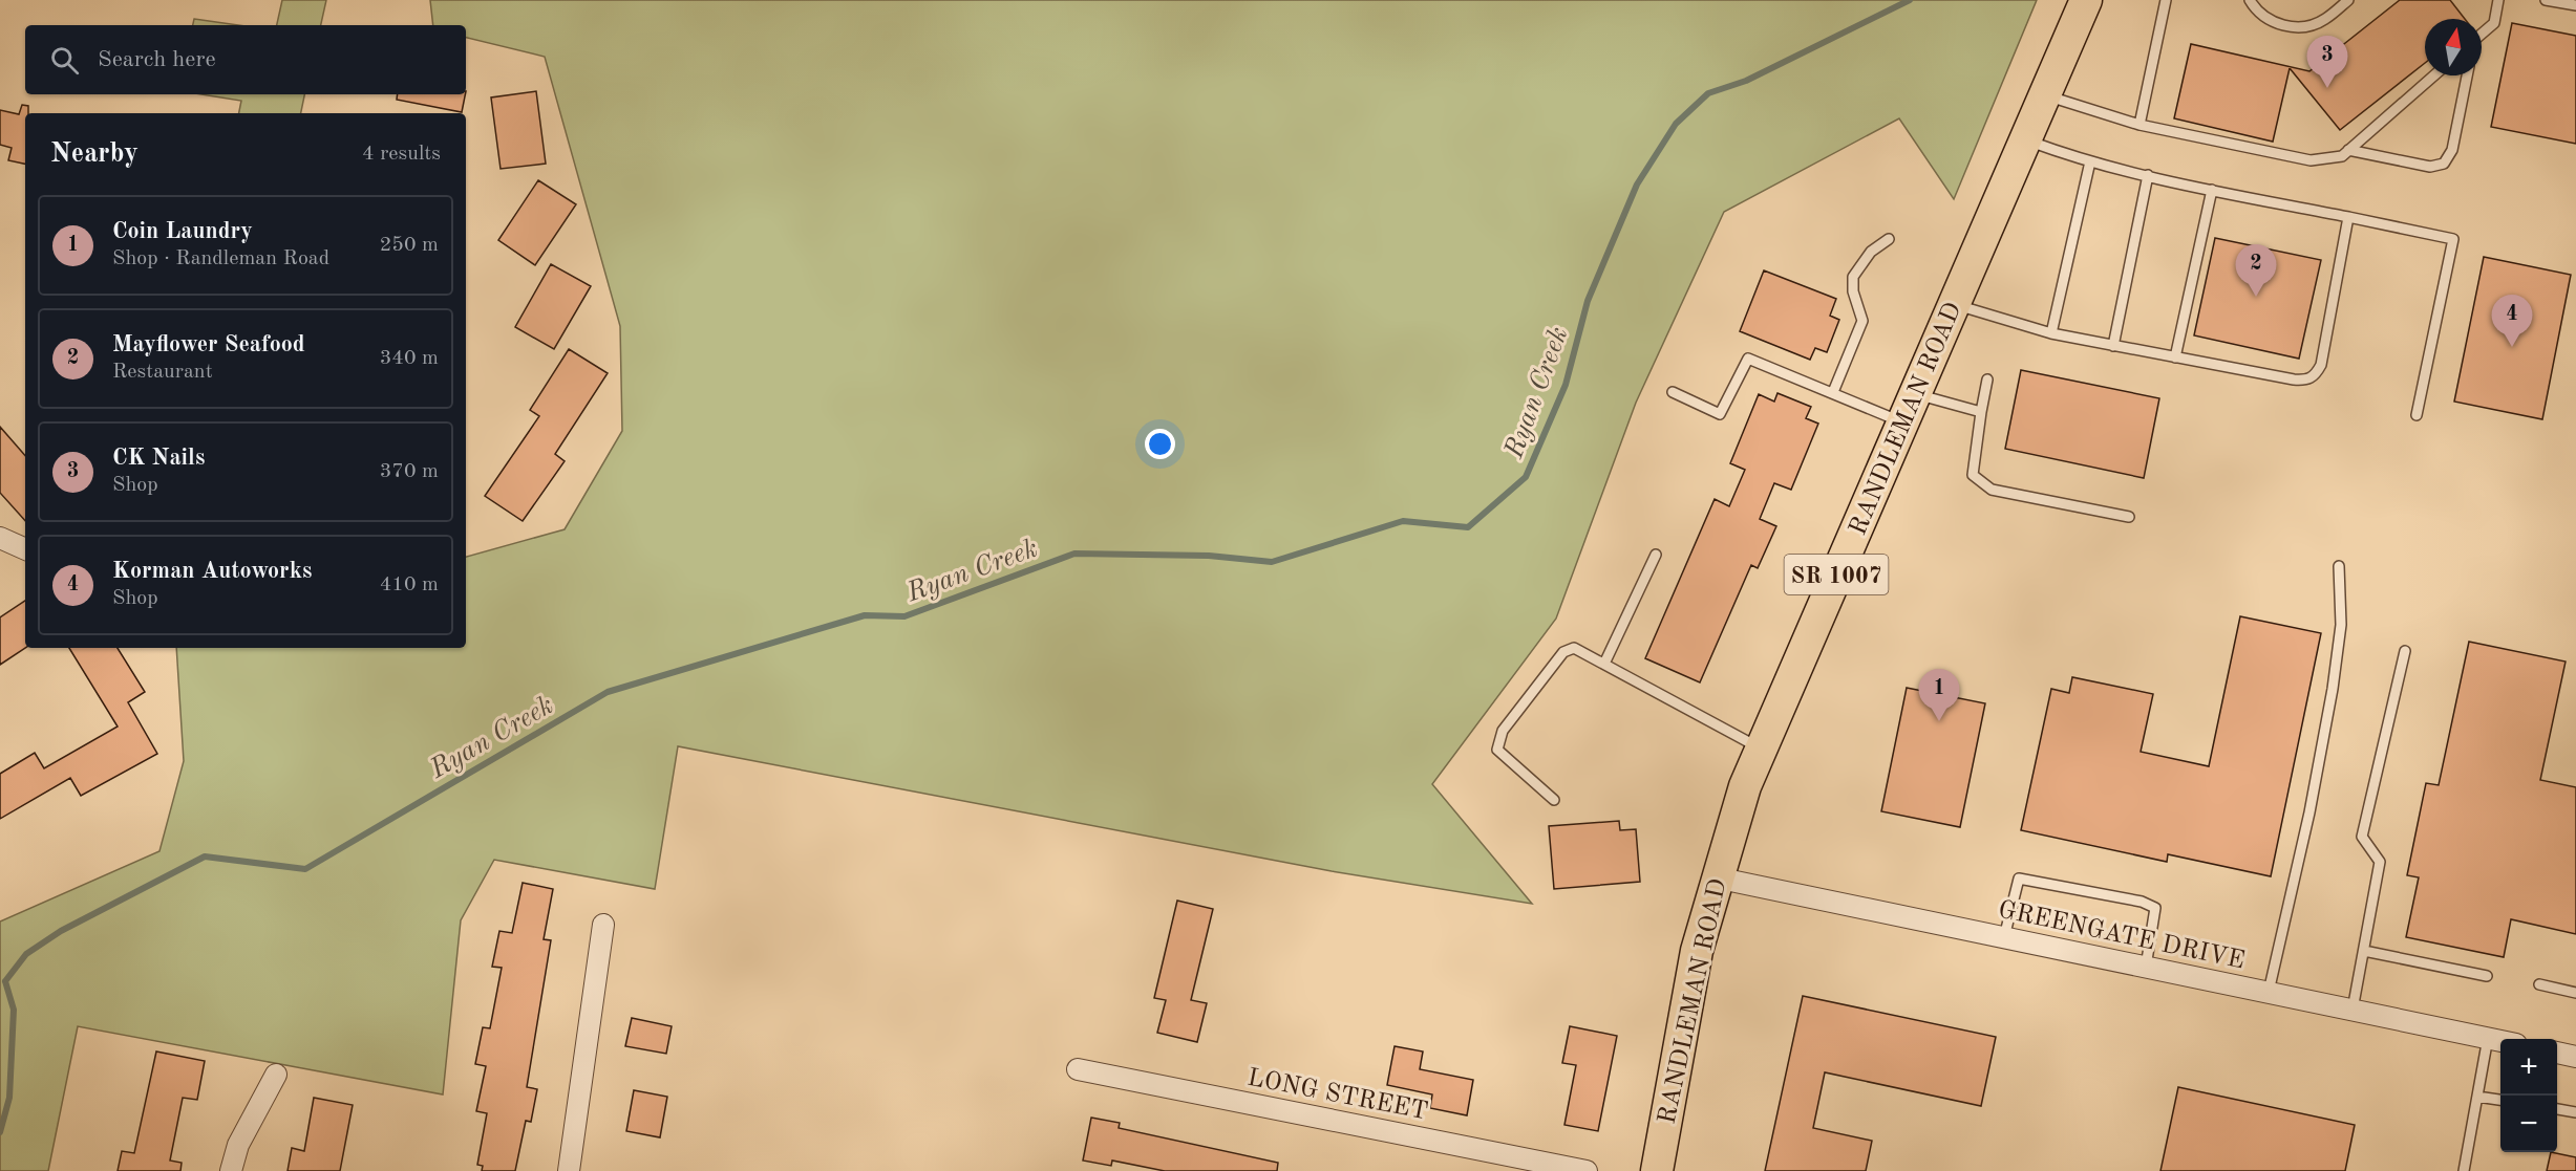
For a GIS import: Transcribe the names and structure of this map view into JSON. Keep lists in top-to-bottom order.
{
  "streets": {
    "main road": ["RANDLEMAN ROAD", "SR 1007"],
    "street": ["GREENGATE DRIVE", "LONG STREET"]
  },
  "crossings": [
    ["RANDLEMAN ROAD", "GREENGATE DRIVE"]
  ],
  "water": ["Ryan Creek"],
  "north": "top",
  "page": {
    "search": "Search here",
    "pins": [
      "3",
      "2",
      "4",
      "1"
    ],
    "heading": ["Nearby", "4 results"],
    "list": [
      {
        "mark": "1",
        "name": "Coin Laundry",
        "note": "Shop · Randleman Road",
        "value": "250 m"
      },
      {
        "mark": "2",
        "name": "Mayflower Seafood",
        "note": "Restaurant",
        "value": "340 m"
      },
      {
        "mark": "3",
        "name": "CK Nails",
        "note": "Shop",
        "value": "370 m"
      },
      {
        "mark": "4",
        "name": "Korman Autoworks",
        "note": "Shop",
        "value": "410 m"
      }
    ],
    "map_buttons": ["+", "−"]
  }
}
